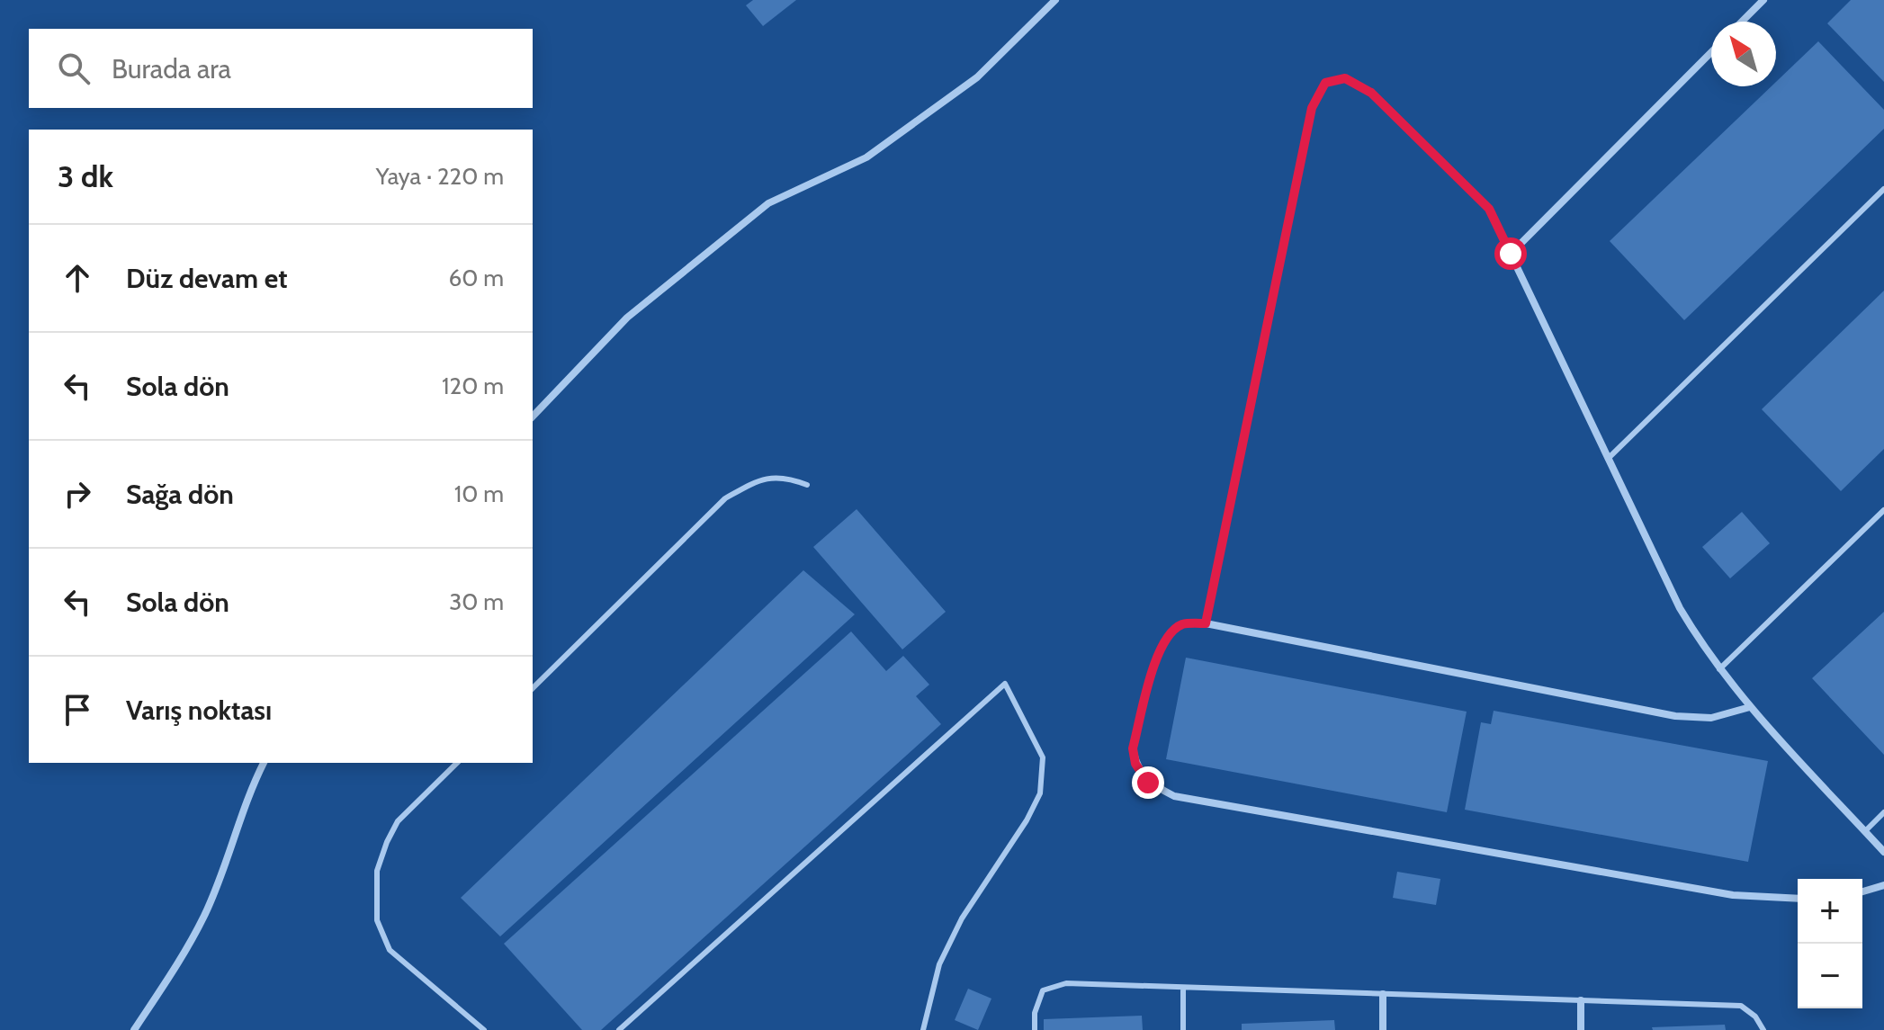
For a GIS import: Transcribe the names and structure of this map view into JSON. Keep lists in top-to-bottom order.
{
  "north": "top left",
  "page": {
    "search": "Burada ara",
    "heading": ["3 dk", "Yaya · 220 m"],
    "list": [
      ["Düz devam et", "60 m"],
      ["Sola dön", "120 m"],
      ["Sağa dön", "10 m"],
      ["Sola dön", "30 m"],
      "Varış noktası"
    ],
    "map_buttons": ["+", "−"]
  }
}
